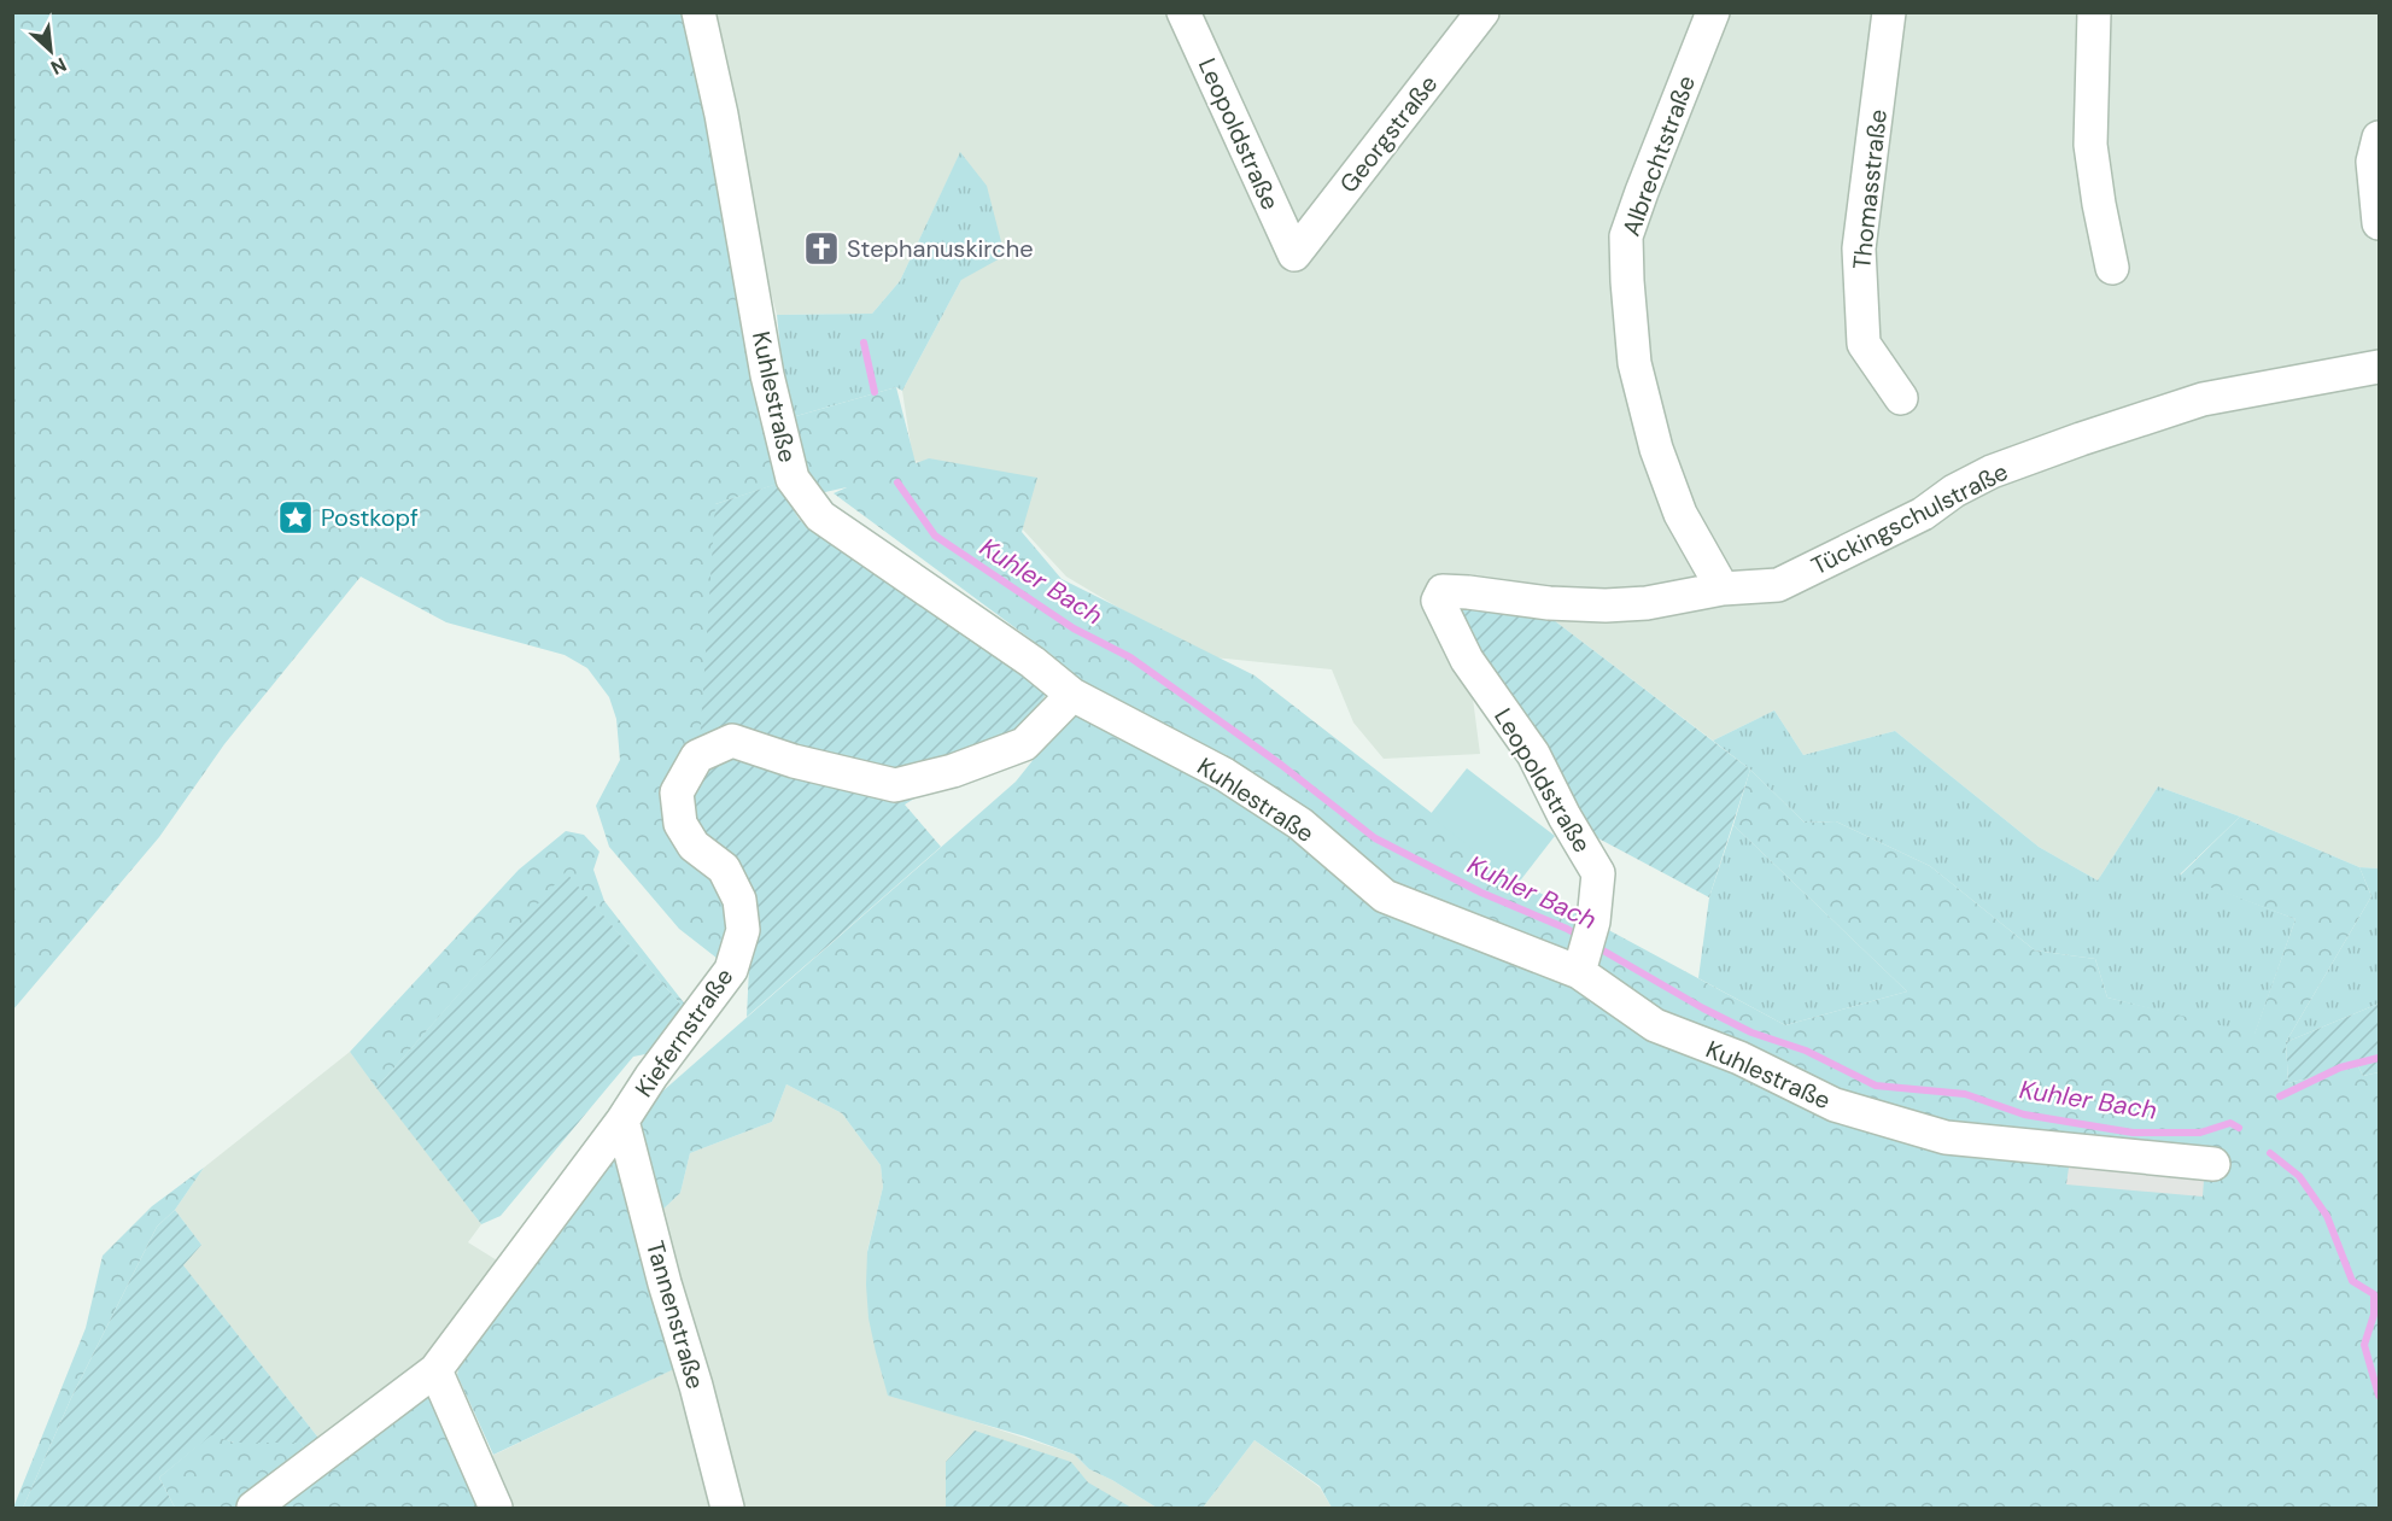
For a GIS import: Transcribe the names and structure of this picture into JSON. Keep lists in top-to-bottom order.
{
  "streets": {
    "street": [
      "Leopoldstraße",
      "Georgstraße",
      "Albrechtstraße",
      "Thomasstraße",
      "Kuhlestraße",
      "Tückingschulstraße",
      "Kiefernstraße",
      "Tannenstraße"
    ]
  },
  "crossings": [
    ["Leopoldstraße", "Georgstraße"],
    ["Leopoldstraße", "Kuhlestraße"],
    ["Leopoldstraße", "Tückingschulstraße"],
    ["Albrechtstraße", "Tückingschulstraße"],
    ["Kuhlestraße", "Kiefernstraße"],
    ["Kiefernstraße", "Tannenstraße"]
  ],
  "water": ["Kuhler Bach"],
  "places": {
    "church": ["Stephanuskirche"],
    "place": ["Postkopf"]
  },
  "north": "bottom right"
}
